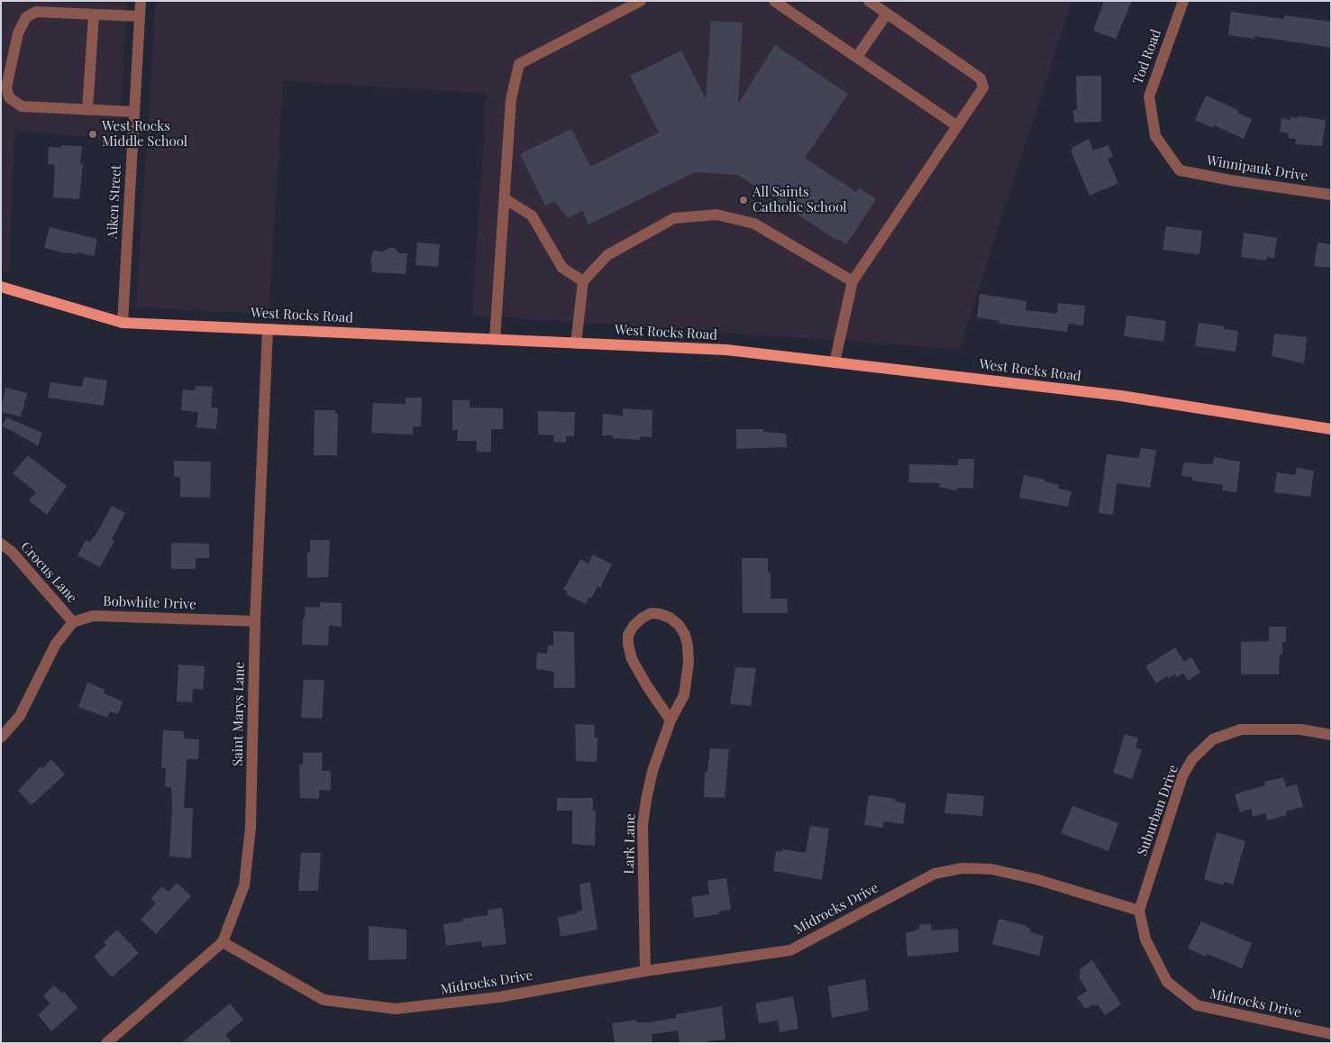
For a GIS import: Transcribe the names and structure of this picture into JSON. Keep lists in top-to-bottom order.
{
  "streets": {
    "main road": ["West Rocks Road"],
    "street": [
      "Tod Road",
      "Winnipauk Drive",
      "Aiken Street",
      "Crocus Lane",
      "Bobwhite Drive",
      "Saint Marys Lane",
      "Suburban Drive",
      "Lark Lane",
      "Midrocks Drive"
    ]
  },
  "crossings": [
    ["Tod Road", "Winnipauk Drive"],
    ["Aiken Street", "West Rocks Road"],
    ["West Rocks Road", "Saint Marys Lane"],
    ["Crocus Lane", "Bobwhite Drive"],
    ["Bobwhite Drive", "Saint Marys Lane"],
    ["Saint Marys Lane", "Midrocks Drive"],
    ["Suburban Drive", "Midrocks Drive"],
    ["Lark Lane", "Midrocks Drive"]
  ],
  "places": ["West Rocks Middle School", "All Saints Catholic School"]
}
